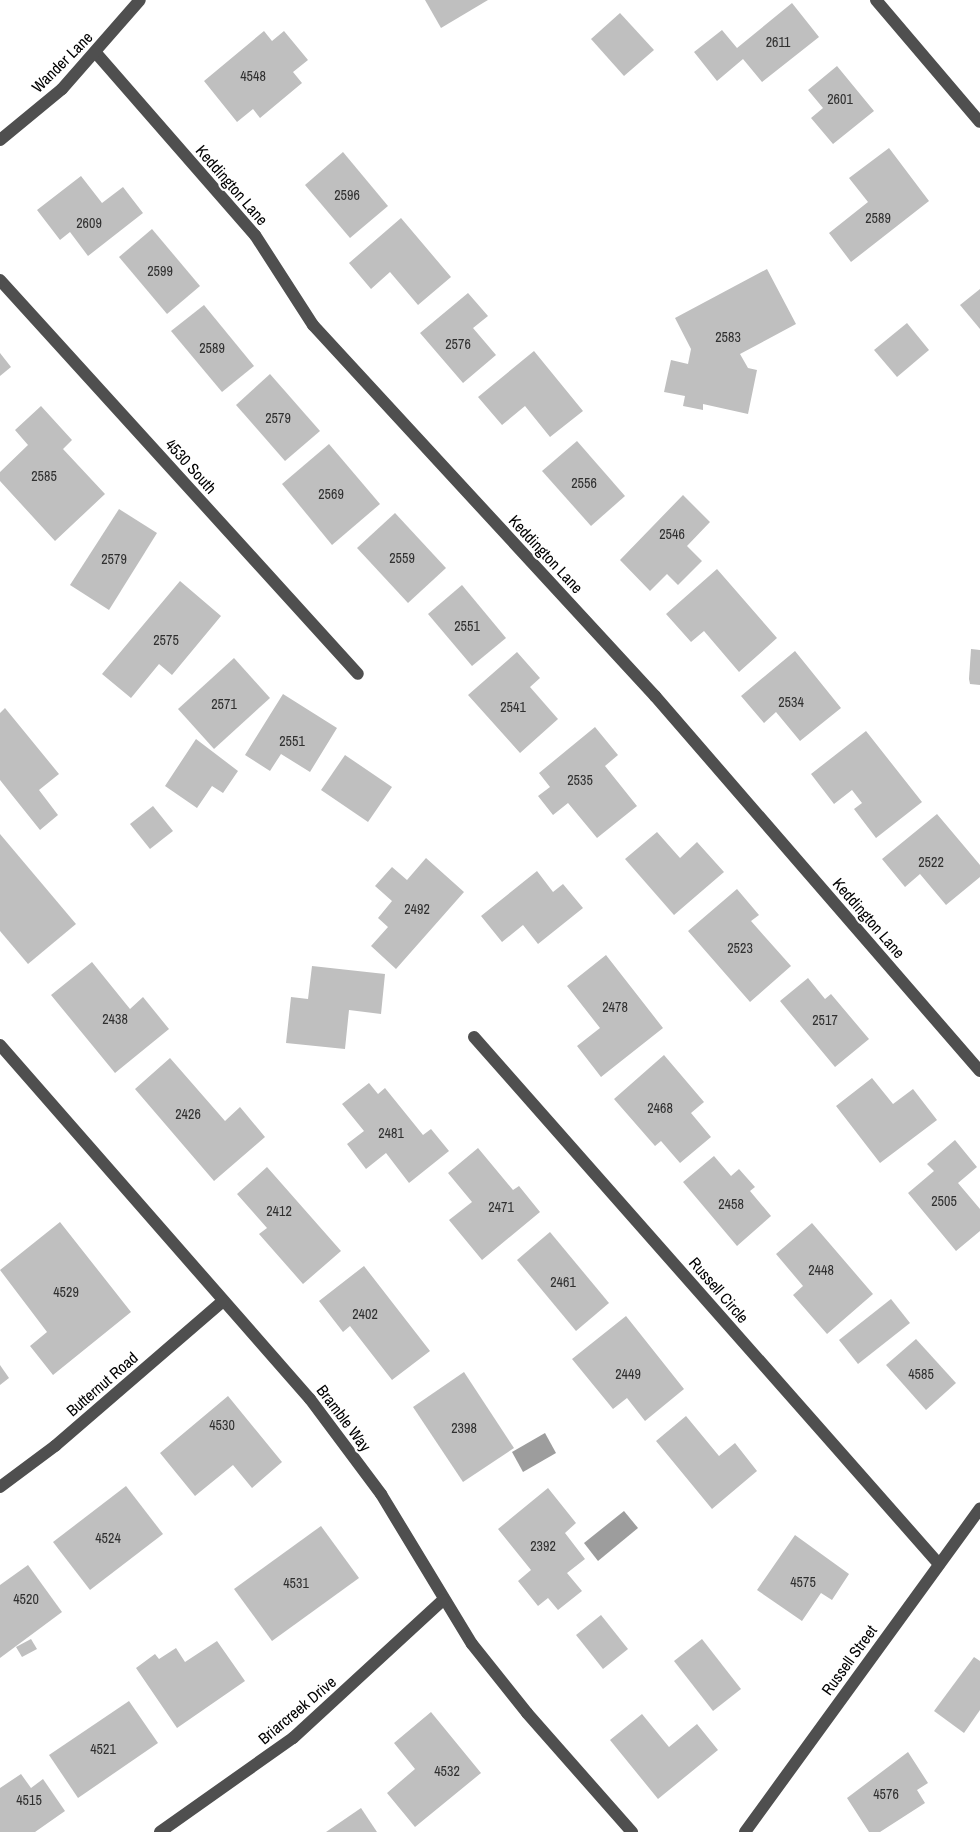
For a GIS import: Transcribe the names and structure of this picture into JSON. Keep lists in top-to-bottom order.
{
  "streets": {
    "street": [
      "Wander Lane",
      "Keddington Lane",
      "4530 South",
      "Russell Circle",
      "Butternut Road",
      "Bramble Way",
      "Russell Street",
      "Briarcreek Drive"
    ]
  },
  "crossings": [
    ["Wander Lane", "Keddington Lane"],
    ["Russell Circle", "Russell Street"],
    ["Butternut Road", "Bramble Way"],
    ["Bramble Way", "Briarcreek Drive"]
  ],
  "house_numbers": [
    "2611",
    "4548",
    "2601",
    "2596",
    "2589",
    "2609",
    "2599",
    "2583",
    "2576",
    "2589",
    "2579",
    "2585",
    "2556",
    "2569",
    "2546",
    "2559",
    "2579",
    "2551",
    "2575",
    "2534",
    "2571",
    "2541",
    "2551",
    "2535",
    "2522",
    "2492",
    "2523",
    "2478",
    "2438",
    "2517",
    "2468",
    "2426",
    "2481",
    "2505",
    "2458",
    "2471",
    "2412",
    "2448",
    "2461",
    "4529",
    "2402",
    "2449",
    "4585",
    "4530",
    "2398",
    "4524",
    "2392",
    "4575",
    "4531",
    "4520",
    "4521",
    "4532",
    "4576",
    "4515"
  ]
}
